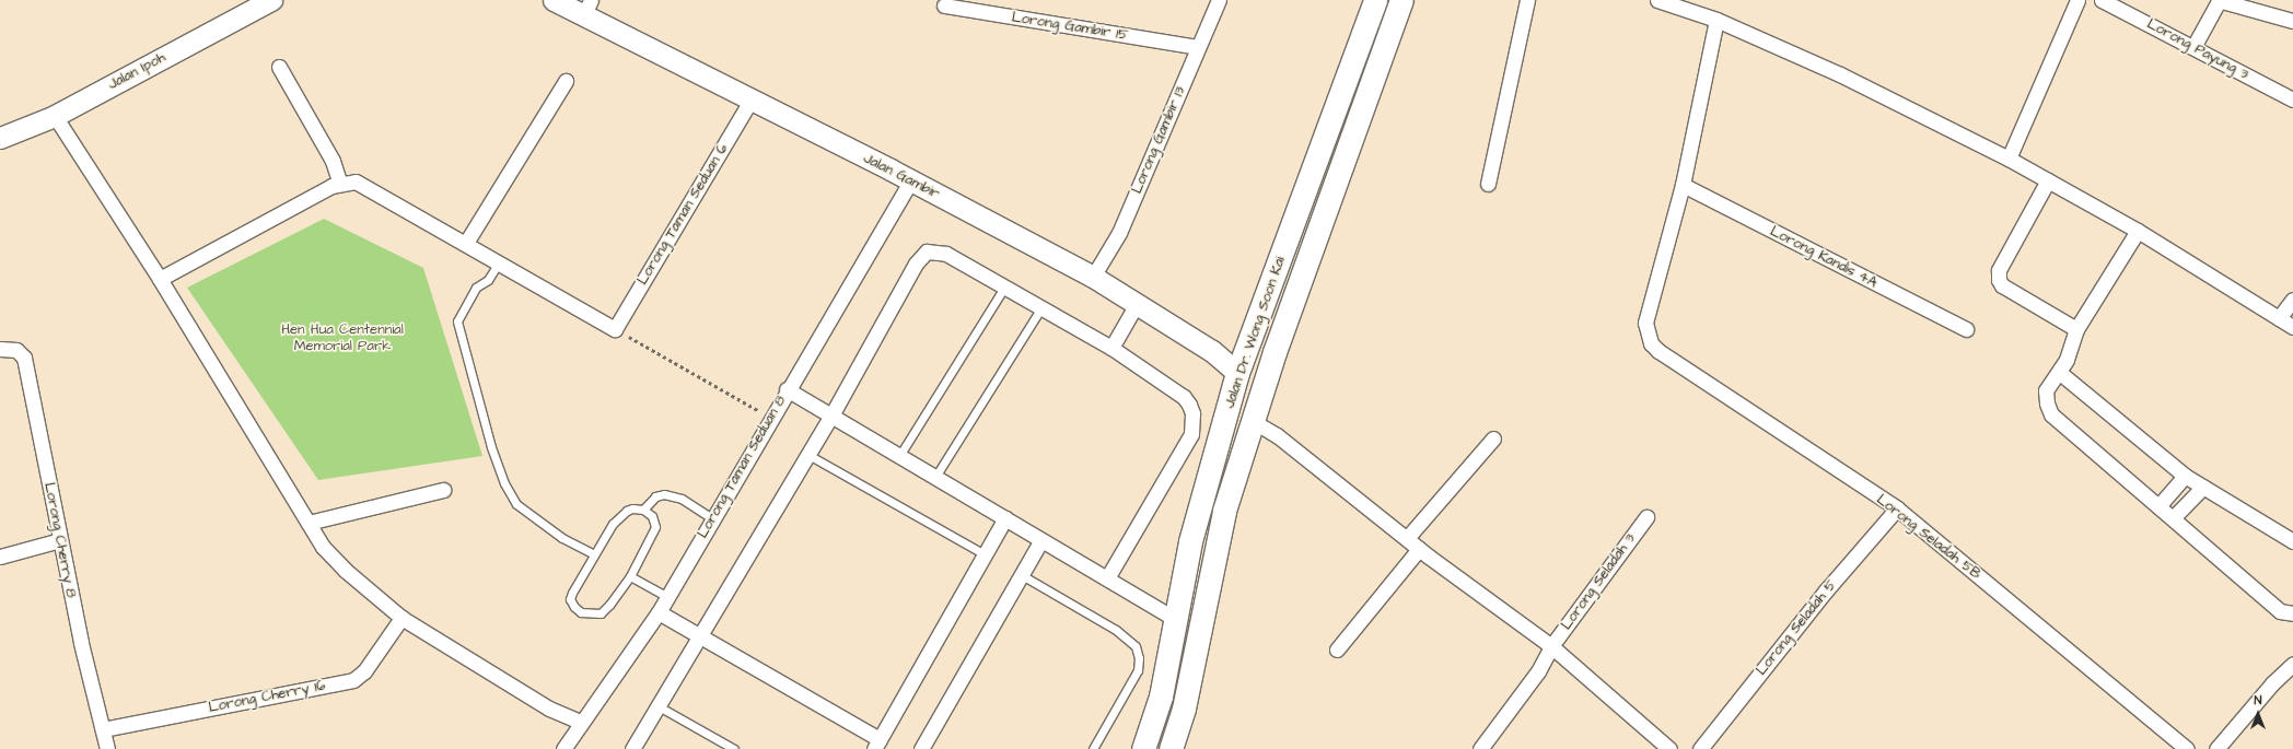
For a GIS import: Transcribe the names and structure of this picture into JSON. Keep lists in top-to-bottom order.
{
  "streets": {
    "main road": ["Jalan Dr. Wong Soon Kai"],
    "street": [
      "Lorong Gambir 15",
      "Lorong Payung 3",
      "Jalan Ipoh",
      "Lorong Gambir 13",
      "Jalan Gambir",
      "Lorong Taman Seduan 6",
      "Lorong Kandis 4A",
      "Lorong Taman Seduan 8",
      "Lorong Seladah 5B",
      "Lorong Cherry 8",
      "Lorong Seladah 3",
      "Lorong Seladah 5",
      "Lorong Cherry 16"
    ]
  },
  "crossings": [
    ["Lorong Gambir 15", "Lorong Gambir 13"],
    ["Lorong Gambir 13", "Jalan Gambir"],
    ["Jalan Gambir", "Lorong Taman Seduan 6"],
    ["Jalan Gambir", "Jalan Dr. Wong Soon Kai"],
    ["Jalan Gambir", "Lorong Taman Seduan 8"],
    ["Lorong Kandis 4A", "Lorong Seladah 5B"],
    ["Lorong Seladah 5B", "Lorong Seladah 5"],
    ["Lorong Cherry 8", "Lorong Cherry 16"]
  ],
  "parks": ["Hen Hua Centennial Memorial Park"],
  "north": "top"
}
